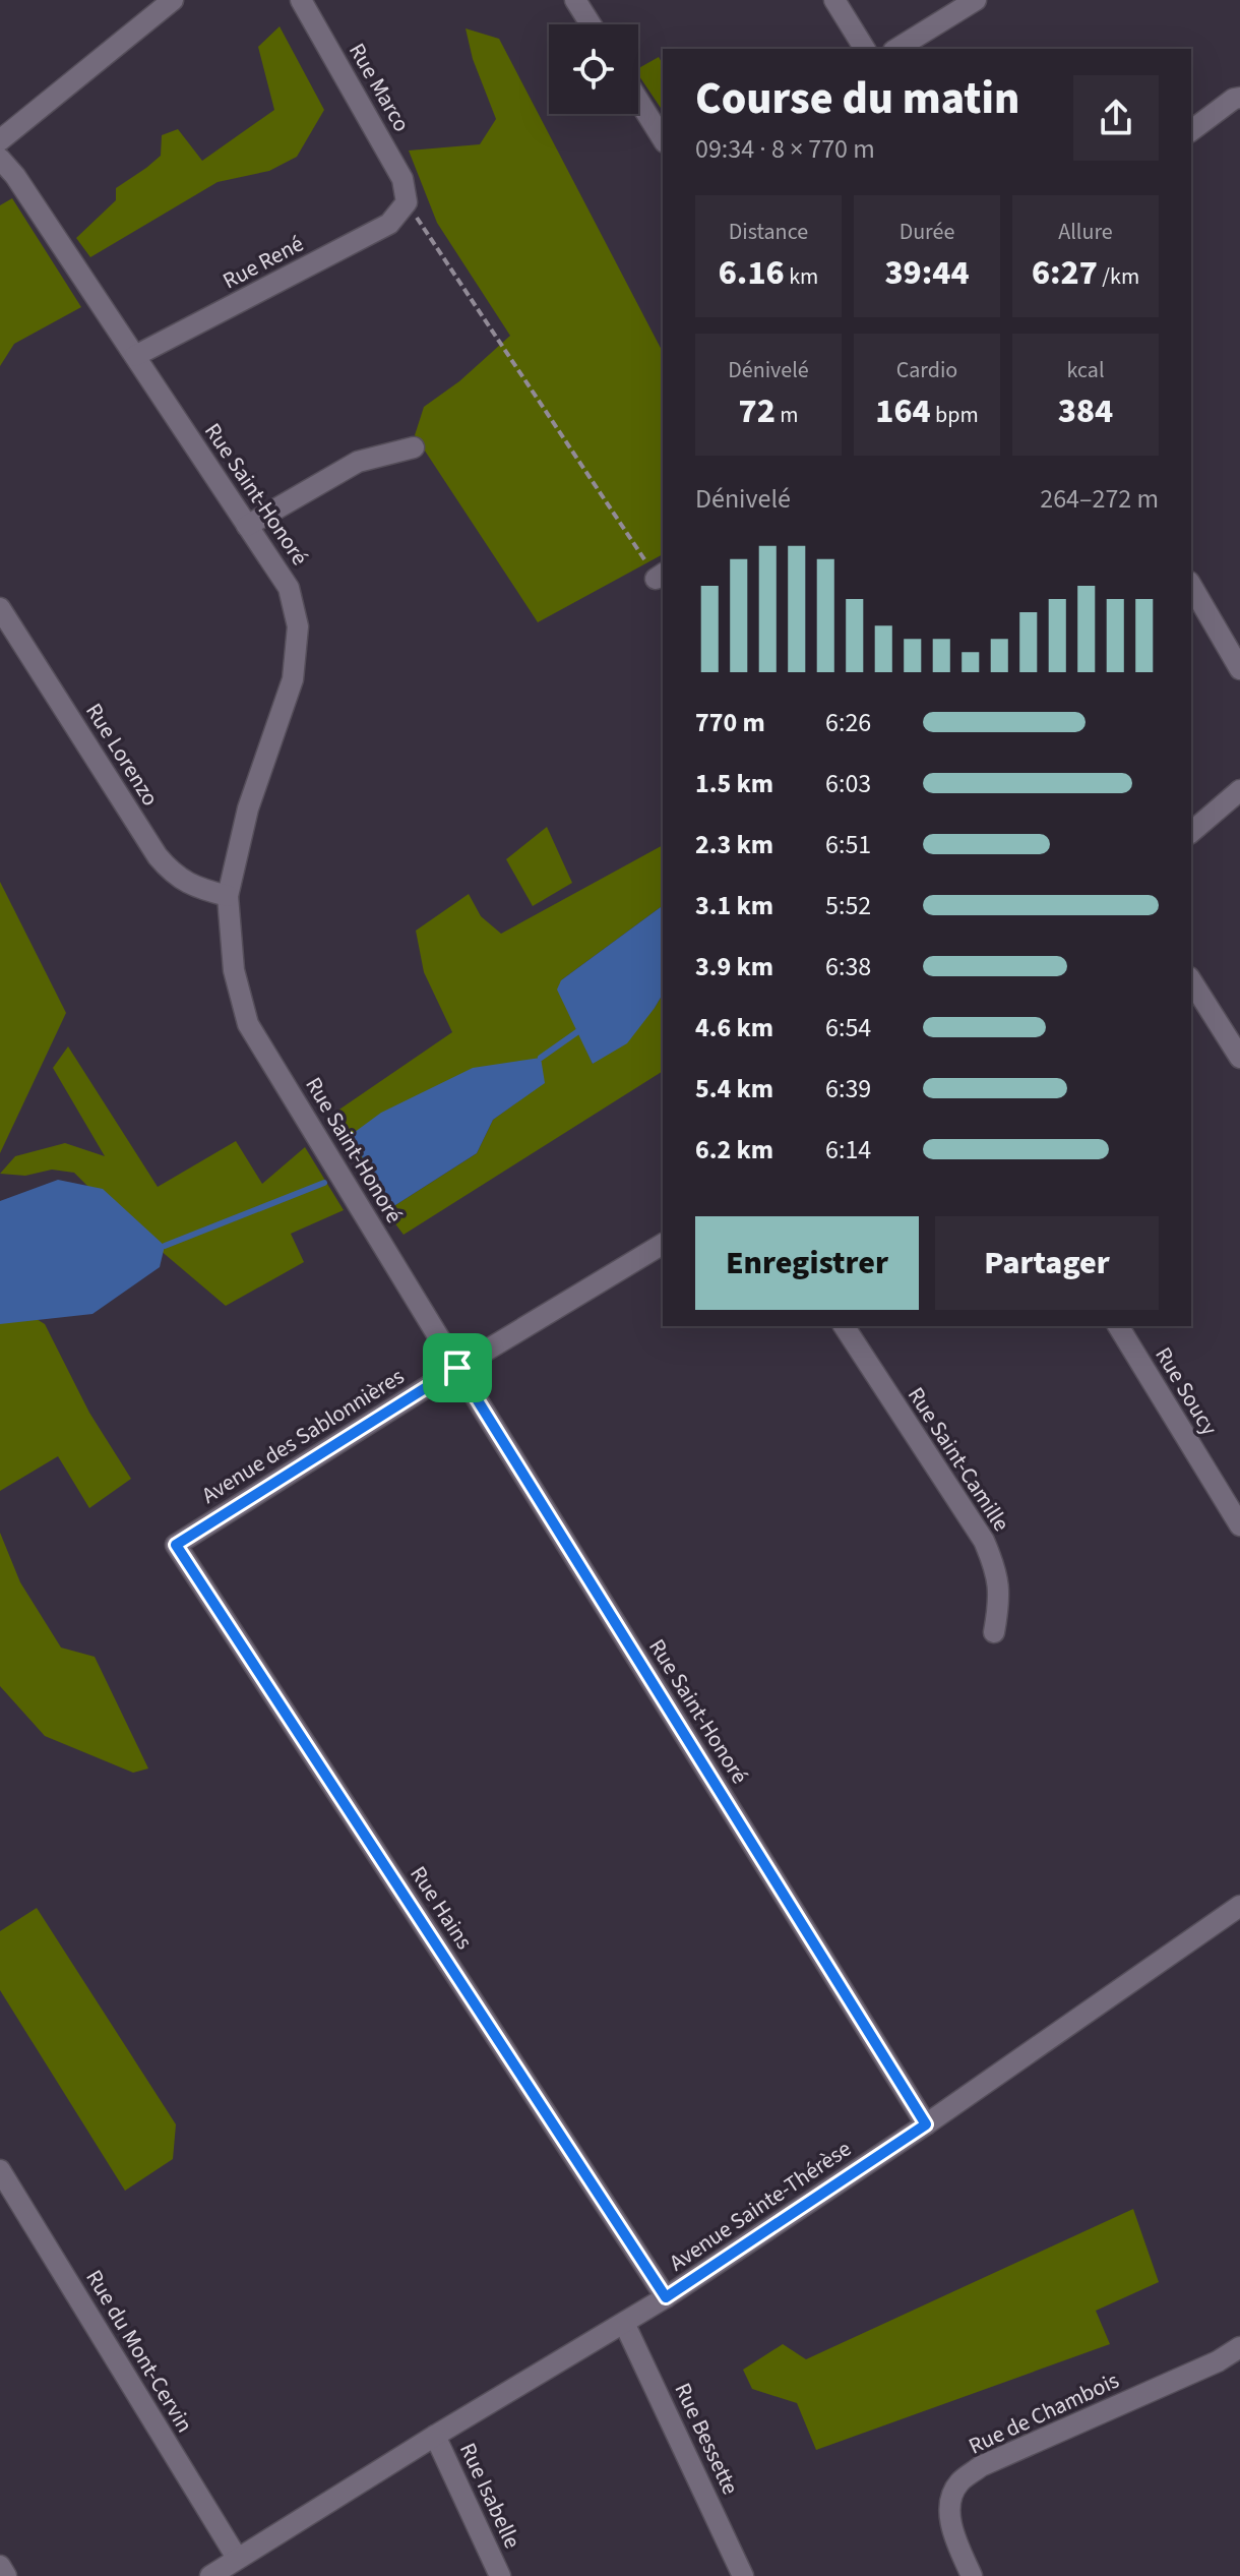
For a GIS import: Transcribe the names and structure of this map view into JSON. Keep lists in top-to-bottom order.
{
  "streets": {
    "street": [
      "Rue Marco",
      "Rue René",
      "Rue Saint-Honoré",
      "Rue Lorenzo",
      "Rue Soucy",
      "Avenue des Sablonnières",
      "Rue Saint-Camille",
      "Rue Hains",
      "Avenue Sainte-Thérèse",
      "Rue du Mont-Cervin",
      "Rue de Chambois",
      "Rue Bessette",
      "Rue Isabelle"
    ]
  },
  "crossings": [
    ["Rue Marco", "Rue René"],
    ["Rue René", "Rue Saint-Honoré"],
    ["Rue Saint-Honoré", "Rue Lorenzo"],
    ["Rue Saint-Honoré", "Avenue des Sablonnières"],
    ["Rue Saint-Honoré", "Avenue Sainte-Thérèse"],
    ["Avenue des Sablonnières", "Rue Hains"],
    ["Rue Hains", "Avenue Sainte-Thérèse"],
    ["Avenue Sainte-Thérèse", "Rue du Mont-Cervin"],
    ["Avenue Sainte-Thérèse", "Rue Bessette"],
    ["Avenue Sainte-Thérèse", "Rue Isabelle"]
  ],
  "page": {
    "heading": ["Course du matin", "09:34 · 8 × 770 m"],
    "stats": [
      ["Distance", "6.16 km"],
      ["Durée", "39:44"],
      ["Allure", "6:27 /km"],
      ["Dénivelé", "72 m"],
      ["Cardio", "164 bpm"],
      ["kcal", "384"]
    ],
    "chart": ["Dénivelé", "264–272 m"],
    "list": [
      {
        "name": "770 m",
        "note": "6:26"
      },
      {
        "name": "1.5 km",
        "note": "6:03"
      },
      {
        "name": "2.3 km",
        "note": "6:51"
      },
      {
        "name": "3.1 km",
        "note": "5:52"
      },
      {
        "name": "3.9 km",
        "note": "6:38"
      },
      {
        "name": "4.6 km",
        "note": "6:54"
      },
      {
        "name": "5.4 km",
        "note": "6:39"
      },
      {
        "name": "6.2 km",
        "note": "6:14"
      }
    ],
    "buttons": ["Enregistrer", "Partager"]
  }
}
